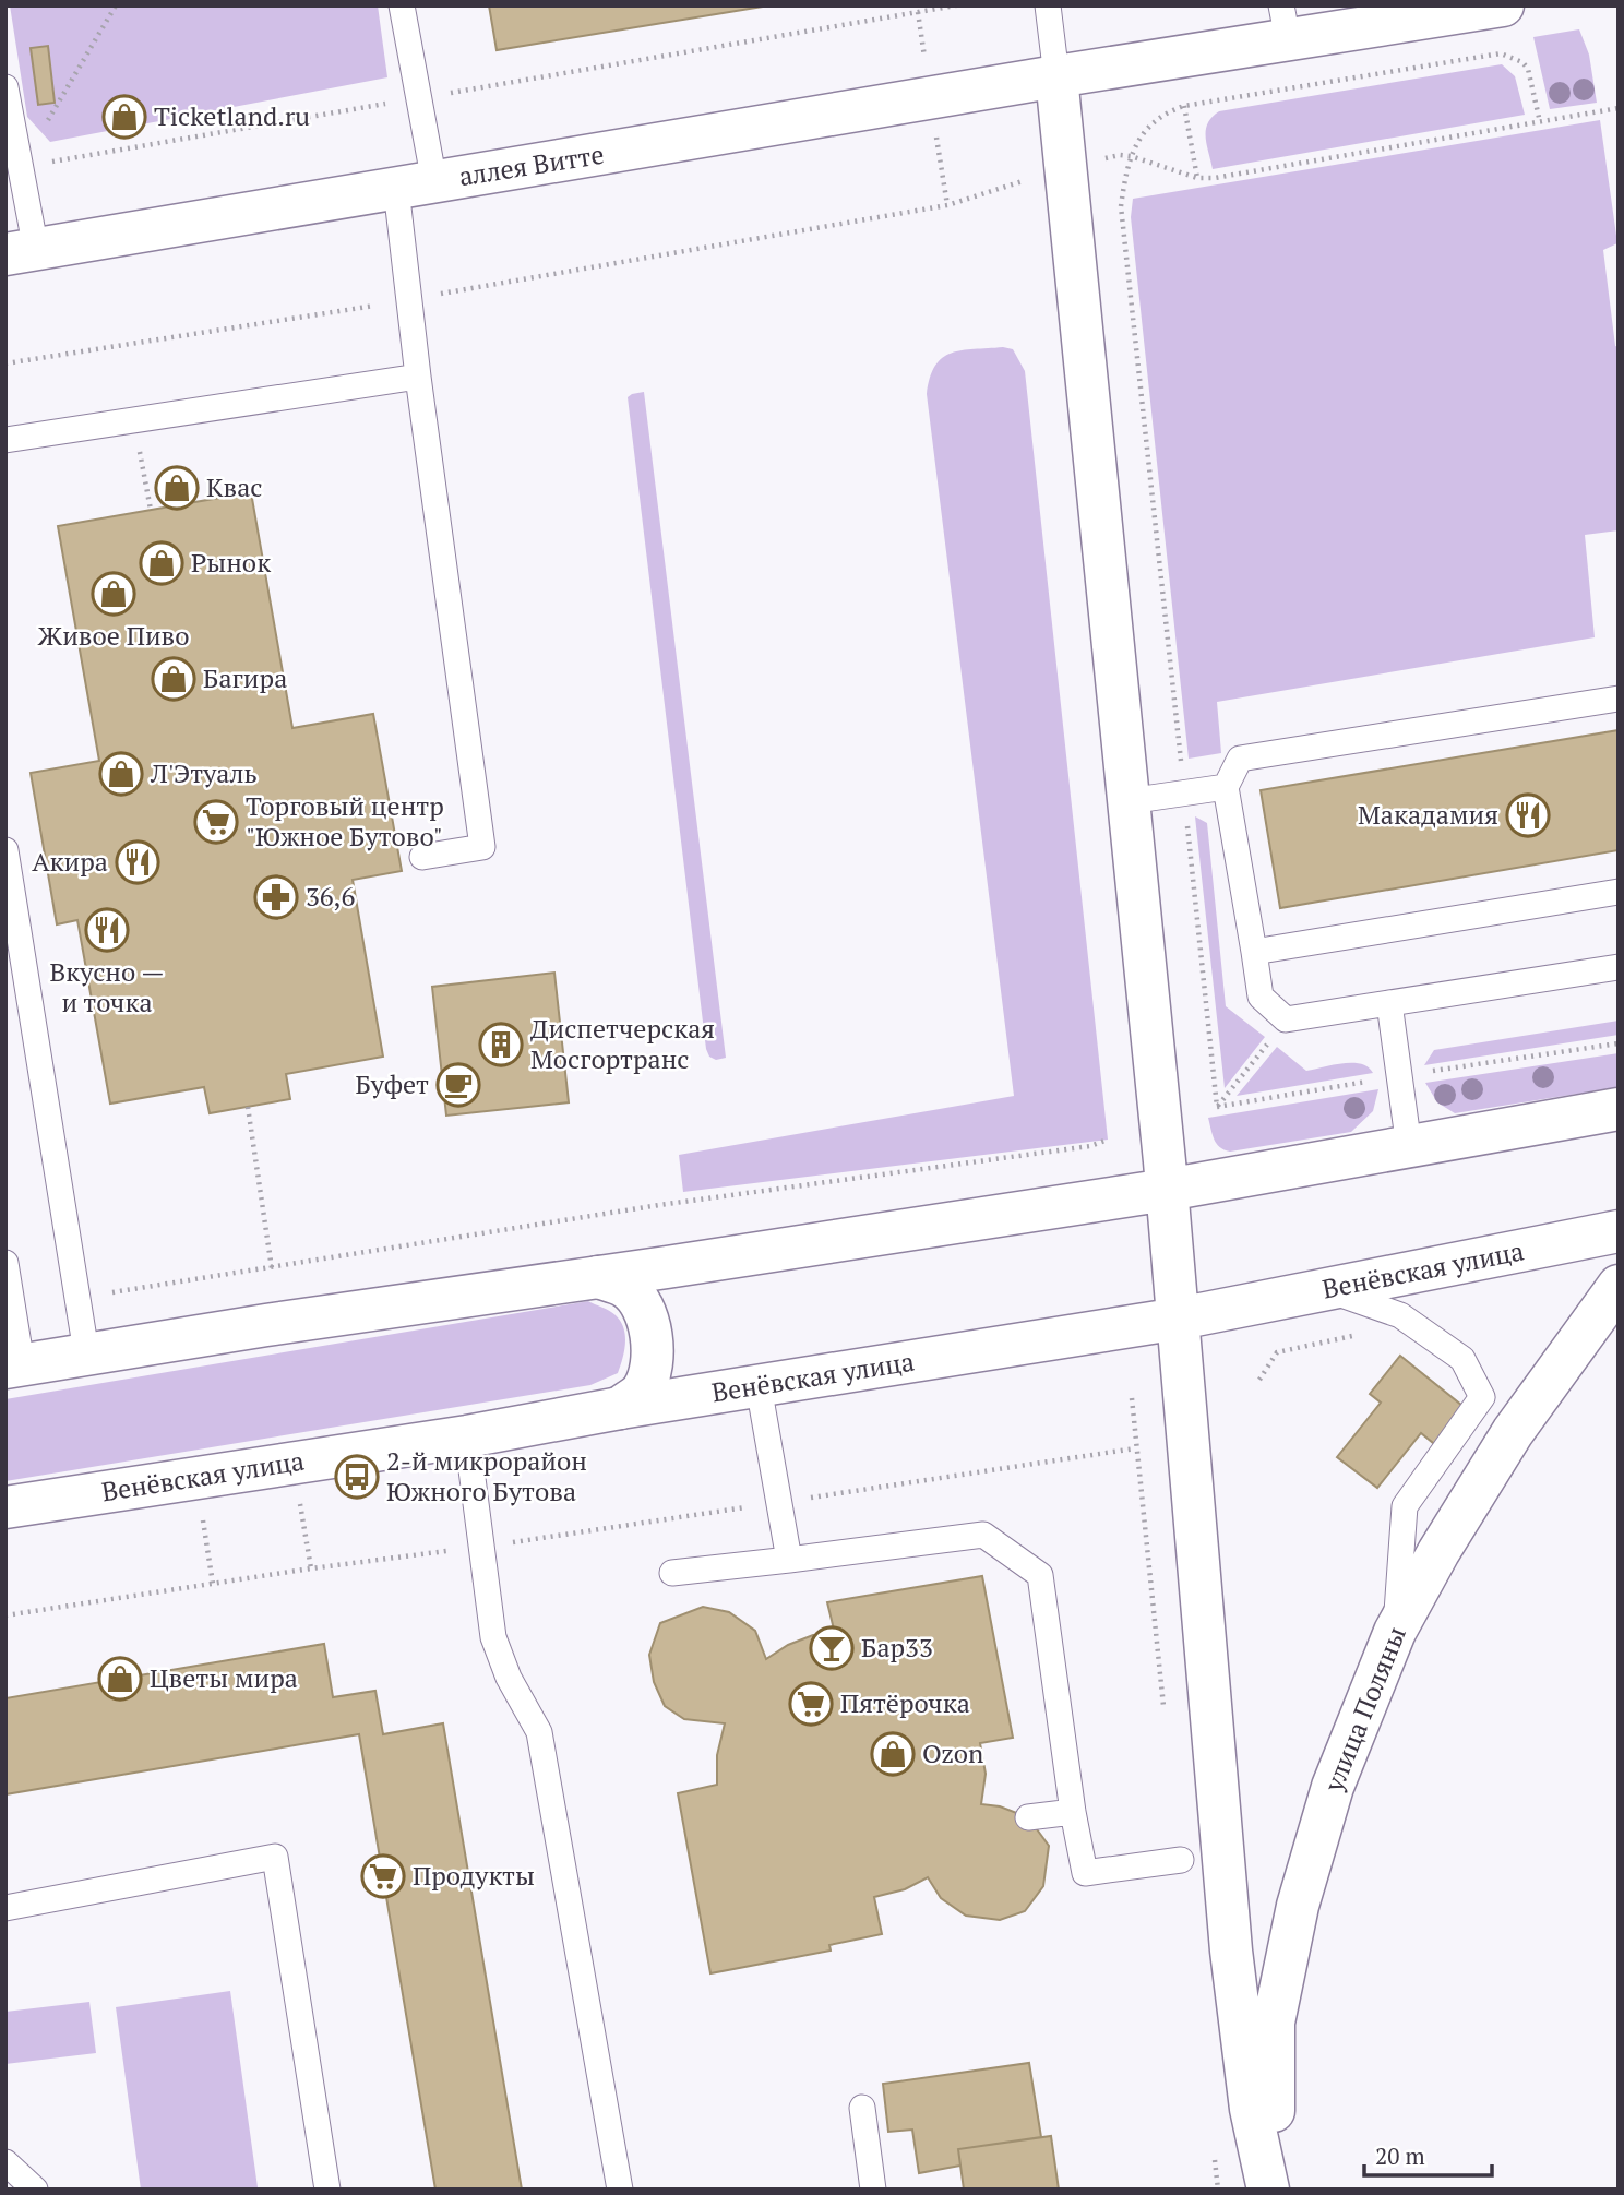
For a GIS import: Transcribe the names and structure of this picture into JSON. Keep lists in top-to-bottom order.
{
  "streets": {
    "main road": ["аллея Витте", "Венёвская улица", "улица Поляны"]
  },
  "places": {
    "shop": [
      "Ticketland.ru",
      "Квас",
      "Рынок",
      "Живое Пиво",
      "Багира",
      "Л'Этуаль",
      "Цветы мира",
      "Ozon"
    ],
    "restaurant": ["Макадамия", "Акира", "Вкусно — и точка"],
    "supermarket": ["Торговый центр \"Южное Бутово\"", "Пятёрочка", "Продукты"],
    "pharmacy": ["36,6"],
    "building": ["Диспетчерская Мосгортранс"],
    "cafe": ["Буфет"],
    "bus stop": ["2-й микрорайон Южного Бутова"],
    "bar": ["Бар33"]
  },
  "scale_bar": "20 m"
}
